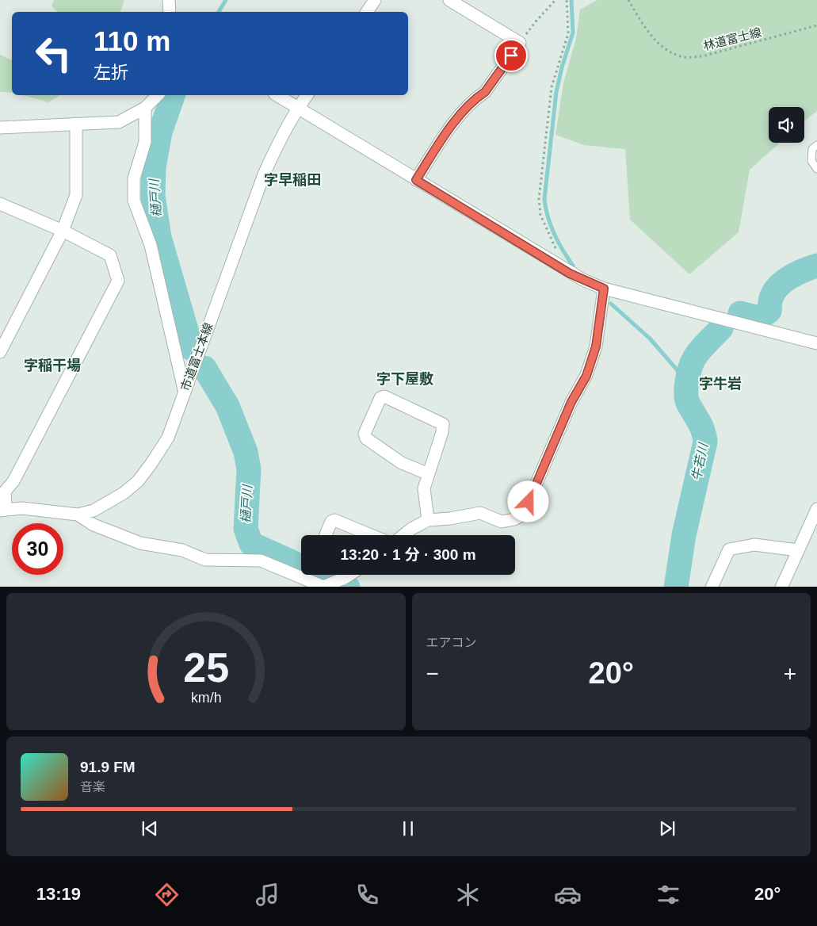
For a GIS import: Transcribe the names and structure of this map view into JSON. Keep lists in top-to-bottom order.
{
  "streets": {
    "street": ["市道富士本線"],
    "path": ["林道富士線"]
  },
  "districts": [
    "字早稲田",
    "字稲干場",
    "字下屋敷",
    "字牛岩"
  ],
  "water": ["樋戸川", "牛若川"],
  "page": {
    "turn": ["110 m", "左折"],
    "limit": "30",
    "trip": "13:20 · 1 分 · 300 m",
    "tile": "エアコン",
    "heat": ["−", "20°", "+"],
    "song": ["91.9 FM", "音楽"],
    "tabs": ["13:19", "20°"],
    "gauge": ["25", "km/h"]
  }
}
